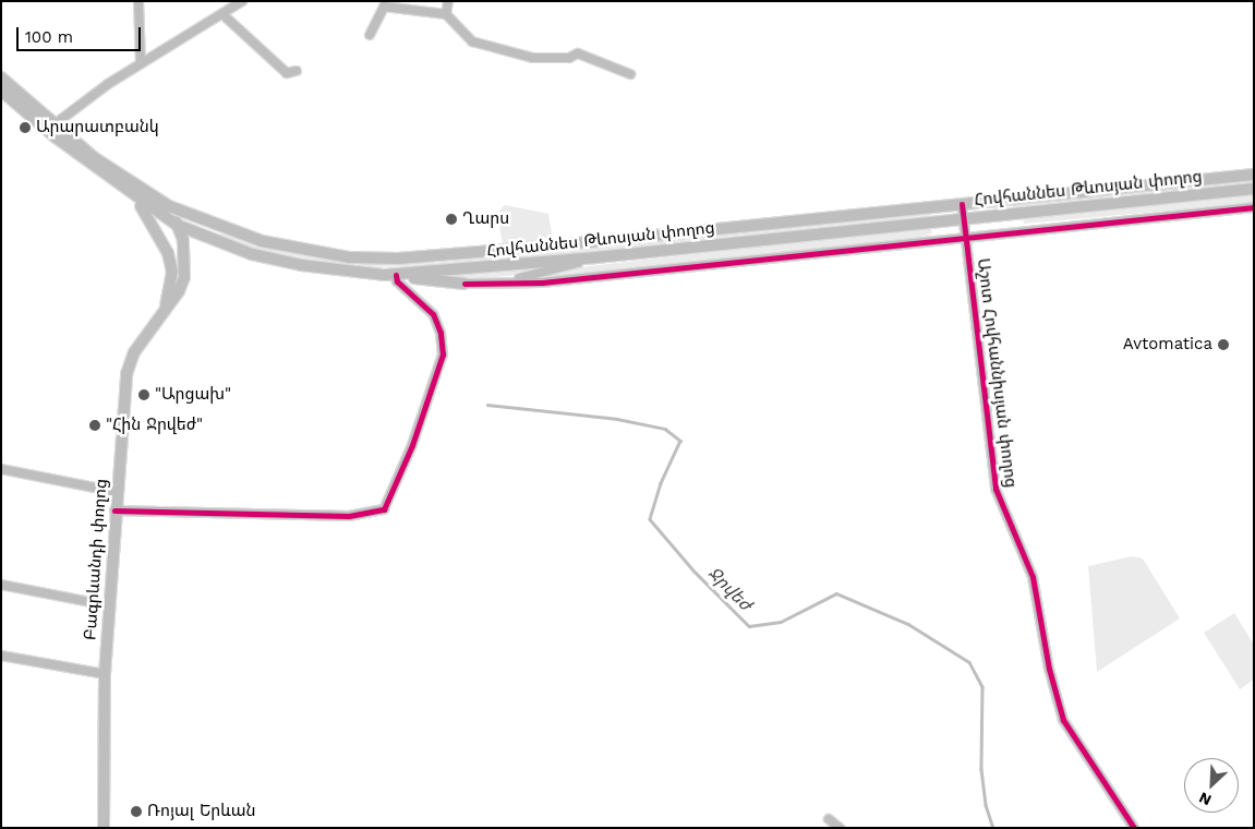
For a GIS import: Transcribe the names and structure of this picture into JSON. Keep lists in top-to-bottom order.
{
  "streets": {
    "main road": ["Հովհաննես Թևոսյան փողոց", "Բագրևանդի փողոց"],
    "street": ["Աշոտ Հովհաննիսյան փողոց"]
  },
  "crossings": [
    ["Հովհաննես Թևոսյան փողոց", "Աշոտ Հովհաննիսյան փողոց"],
    ["Հովհաննես Թևոսյան փողոց", "Բագրևանդի փողոց"]
  ],
  "water": ["Ջրվեժ"],
  "places": [
    "Արարատբանկ",
    "Ղարս",
    "Avtomatica",
    "\"Արցախ\"",
    "\"Հին Ջրվեժ\"",
    "Ռոյալ Երևան"
  ],
  "scale_bar": "100 m",
  "north": "bottom left"
}
